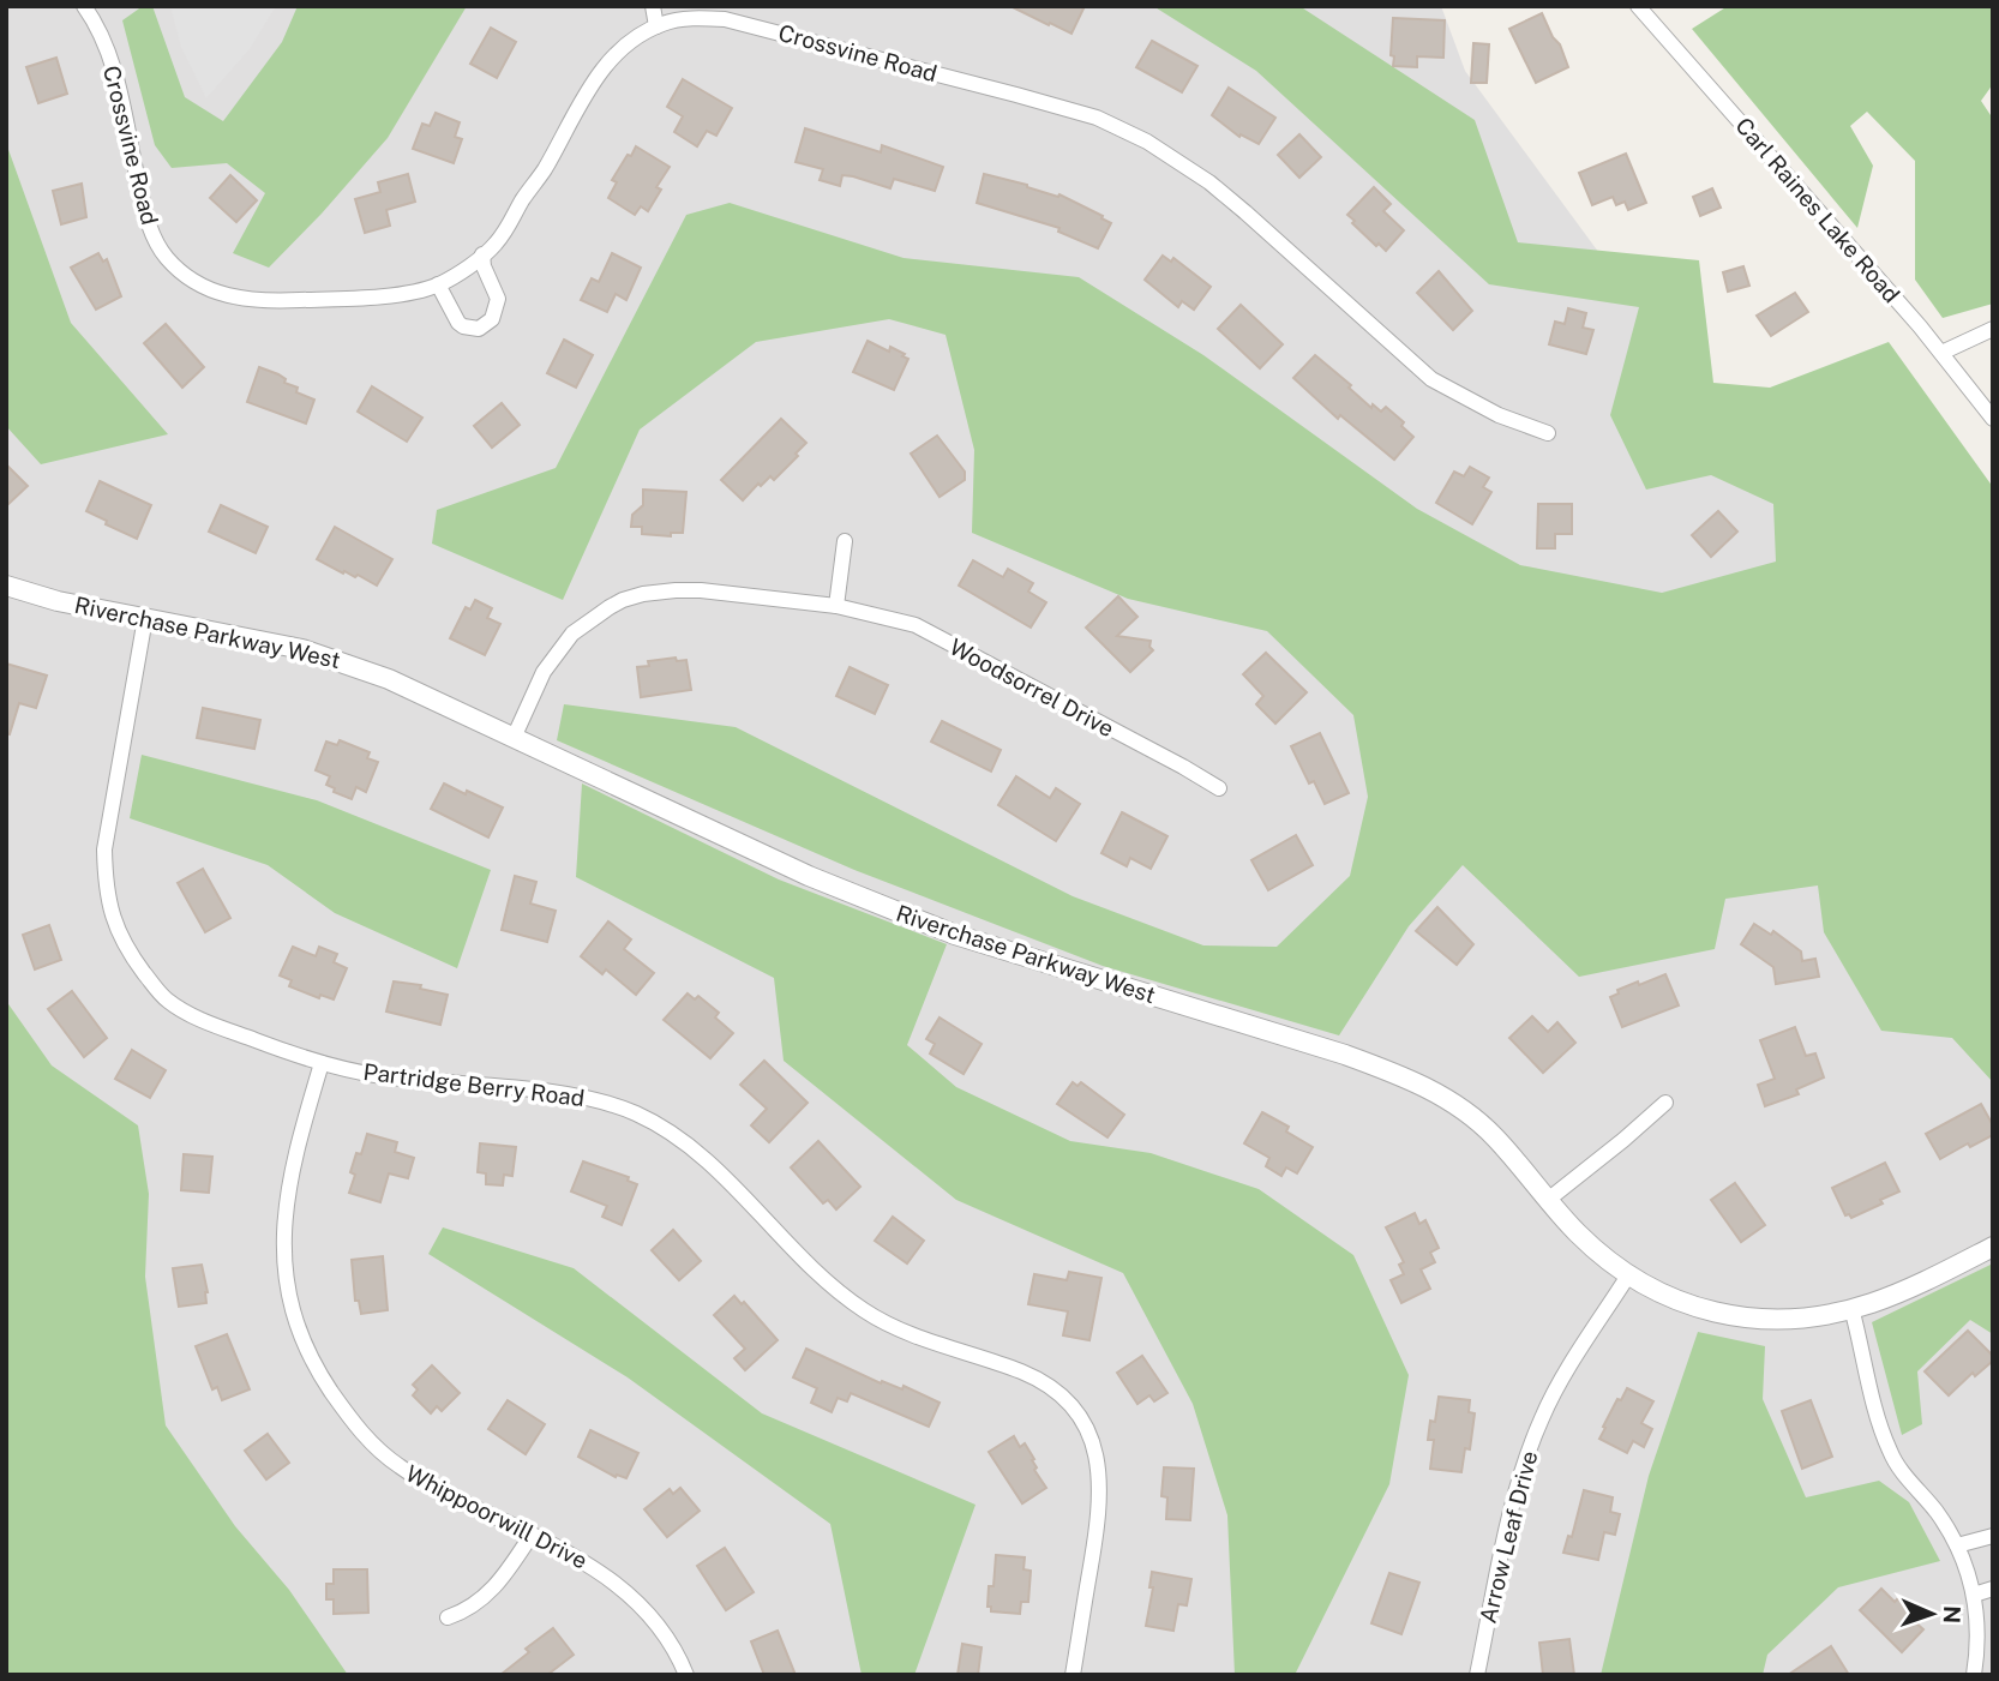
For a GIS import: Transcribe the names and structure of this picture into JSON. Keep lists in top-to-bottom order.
{
  "streets": {
    "street": [
      "Crossvine Road",
      "Carl Raines Lake Road",
      "Riverchase Parkway West",
      "Woodsorrel Drive",
      "Partridge Berry Road",
      "Whippoorwill Drive",
      "Arrow Leaf Drive"
    ]
  },
  "crossings": [
    ["Riverchase Parkway West", "Woodsorrel Drive"],
    ["Riverchase Parkway West", "Partridge Berry Road"],
    ["Riverchase Parkway West", "Arrow Leaf Drive"],
    ["Partridge Berry Road", "Whippoorwill Drive"]
  ],
  "north": "right"
}
